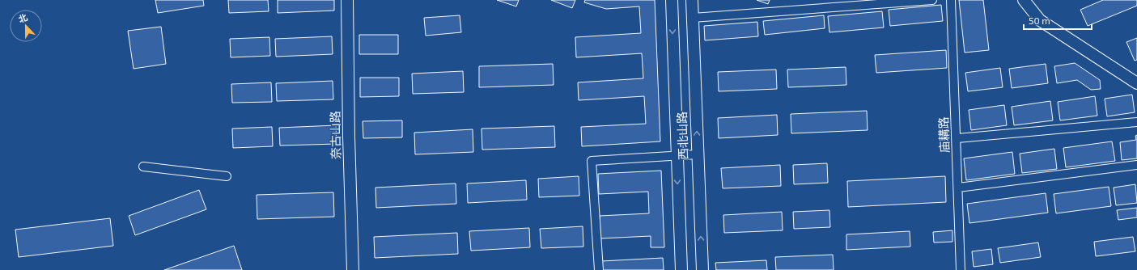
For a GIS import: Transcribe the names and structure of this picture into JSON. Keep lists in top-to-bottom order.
{
  "streets": {
    "main road": ["奈古山路", "西北山路"],
    "street": ["庙耩路"]
  },
  "scale_bar": "50 m",
  "north": "top"
}
